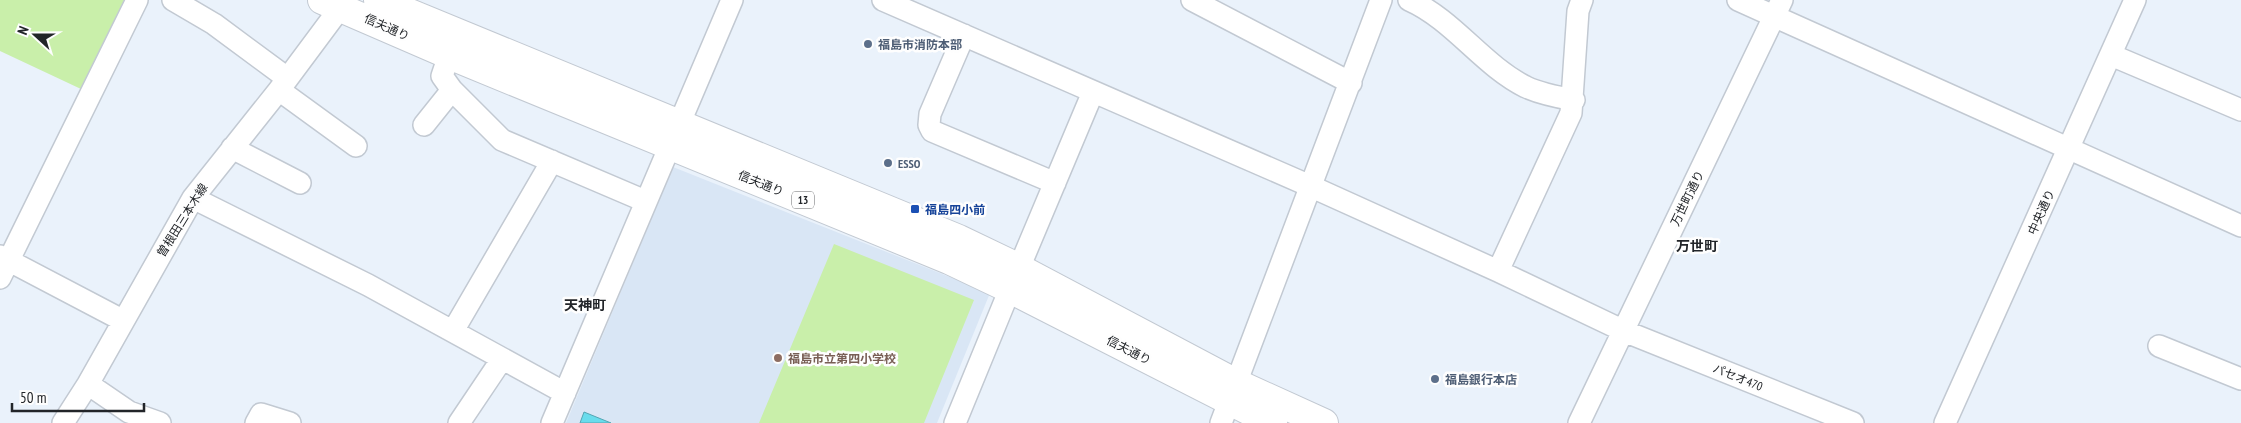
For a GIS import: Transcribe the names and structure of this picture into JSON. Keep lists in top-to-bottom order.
{
  "streets": {
    "highway": ["信夫通り", "13"],
    "street": [
      "万世町通り",
      "中央通り",
      "曽根田三本木線",
      "パセオ470"
    ]
  },
  "crossings": [
    ["信夫通り", "曽根田三本木線"],
    ["万世町通り", "パセオ470"]
  ],
  "districts": ["万世町", "天神町"],
  "places": {
    "other": [
      "福島市消防本部",
      "ESSO",
      "福島市立第四小学校",
      "福島銀行本店"
    ],
    "transit": ["福島四小前"]
  },
  "scale_bar": "50 m",
  "north": "left"
}
